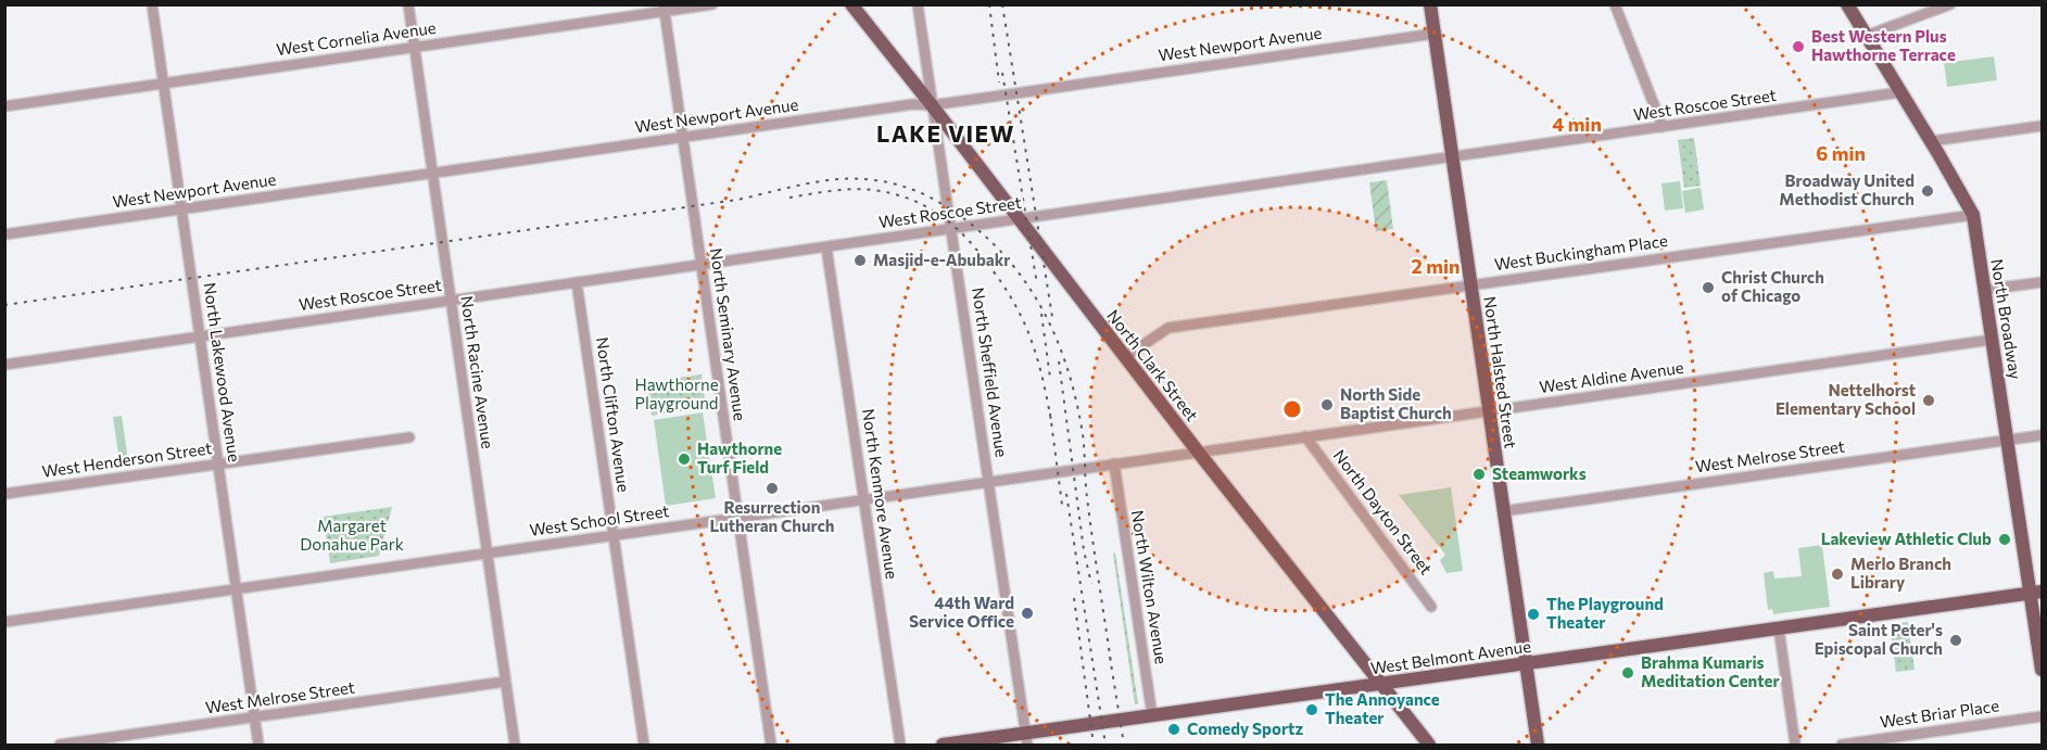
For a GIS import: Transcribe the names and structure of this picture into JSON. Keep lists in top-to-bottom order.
{
  "streets": {
    "main road": [
      "North Broadway",
      "North Clark Street",
      "North Halsted Street",
      "West Belmont Avenue"
    ],
    "street": [
      "West Cornelia Avenue",
      "West Newport Avenue",
      "West Roscoe Street",
      "West Buckingham Place",
      "North Seminary Avenue",
      "North Lakewood Avenue",
      "North Racine Avenue",
      "North Sheffield Avenue",
      "West Aldine Avenue",
      "North Clifton Avenue",
      "West Melrose Street",
      "West Henderson Street",
      "North Kenmore Avenue",
      "North Dayton Street",
      "West School Street",
      "North Wilton Avenue",
      "West Briar Place"
    ]
  },
  "crossings": [
    ["West Cornelia Avenue", "North Seminary Avenue"],
    ["West Cornelia Avenue", "North Lakewood Avenue"],
    ["West Cornelia Avenue", "North Racine Avenue"],
    ["West Newport Avenue", "North Seminary Avenue"],
    ["West Newport Avenue", "North Clark Street"],
    ["West Newport Avenue", "North Lakewood Avenue"],
    ["West Newport Avenue", "North Racine Avenue"],
    ["West Newport Avenue", "North Sheffield Avenue"],
    ["West Newport Avenue", "North Halsted Street"],
    ["West Roscoe Street", "North Broadway"],
    ["West Roscoe Street", "North Seminary Avenue"],
    ["West Roscoe Street", "North Clark Street"],
    ["West Roscoe Street", "North Lakewood Avenue"],
    ["West Roscoe Street", "North Racine Avenue"],
    ["West Roscoe Street", "North Sheffield Avenue"],
    ["West Roscoe Street", "North Halsted Street"],
    ["West Roscoe Street", "North Clifton Avenue"],
    ["West Roscoe Street", "North Kenmore Avenue"],
    ["West Buckingham Place", "North Broadway"],
    ["West Buckingham Place", "North Clark Street"],
    ["West Buckingham Place", "North Halsted Street"],
    ["North Broadway", "West Aldine Avenue"],
    ["North Broadway", "West Melrose Street"],
    ["North Broadway", "West Belmont Avenue"],
    ["North Seminary Avenue", "West School Street"],
    ["North Clark Street", "North Sheffield Avenue"],
    ["North Clark Street", "West Aldine Avenue"],
    ["North Clark Street", "West School Street"],
    ["North Clark Street", "West Belmont Avenue"],
    ["North Lakewood Avenue", "West Melrose Street"],
    ["North Lakewood Avenue", "West Henderson Street"],
    ["North Lakewood Avenue", "West School Street"],
    ["North Racine Avenue", "West Melrose Street"],
    ["North Racine Avenue", "West School Street"],
    ["North Sheffield Avenue", "West School Street"],
    ["North Sheffield Avenue", "West Belmont Avenue"],
    ["North Halsted Street", "West Aldine Avenue"],
    ["North Halsted Street", "West Melrose Street"],
    ["North Halsted Street", "West Belmont Avenue"],
    ["West Aldine Avenue", "North Dayton Street"],
    ["West Aldine Avenue", "West School Street"],
    ["North Clifton Avenue", "West School Street"],
    ["North Kenmore Avenue", "West School Street"],
    ["West School Street", "North Wilton Avenue"],
    ["North Wilton Avenue", "West Belmont Avenue"]
  ],
  "districts": ["LAKE VIEW"],
  "parks": ["Hawthorne Playground", "Margaret Donahue Park"],
  "places": [
    "Best Western Plus Hawthorne Terrace",
    "Broadway United Methodist Church",
    "Masjid-e-Abubakr",
    "Christ Church of Chicago",
    "Nettelhorst Elementary School",
    "North Side Baptist Church",
    "Hawthorne Turf Field",
    "Steamworks",
    "Resurrection Lutheran Church",
    "Lakeview Athletic Club",
    "Merlo Branch Library",
    "44th Ward Service Office",
    "The Playground Theater",
    "Saint Peter's Episcopal Church",
    "Brahma Kumaris Meditation Center",
    "The Annoyance Theater",
    "Comedy Sportz"
  ],
  "rings": ["4 min", "6 min", "2 min"]
}
